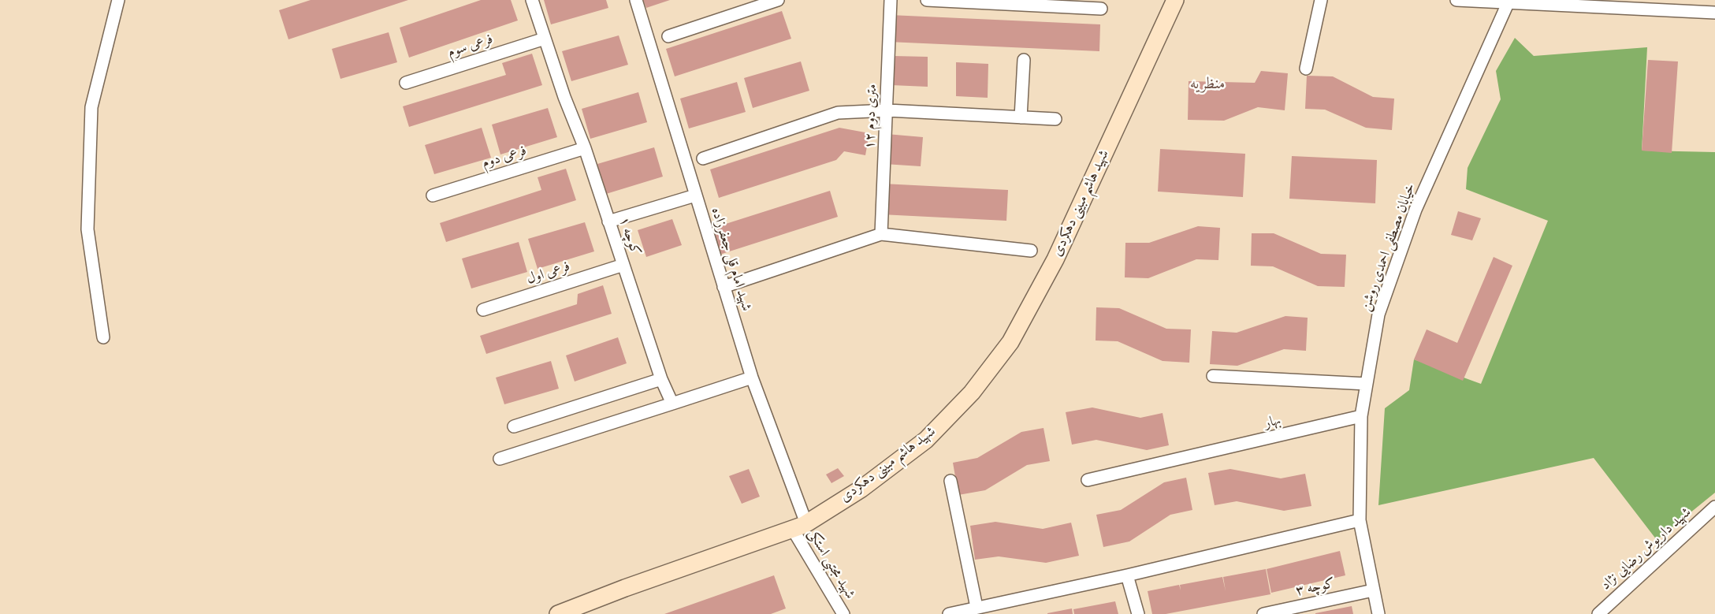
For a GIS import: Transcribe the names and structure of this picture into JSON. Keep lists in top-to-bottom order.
{
  "streets": {
    "main road": ["شهید هاشم مبینی دهکردی"],
    "street": [
      "فرعی سوم",
      "۱۲ متری دوم",
      "فرعی دوم",
      "کوچه ۱",
      "خیابان مصطفی احمدی روشن",
      "شهید امام قلی جعفرزاده",
      "فرعی اول",
      "بهار",
      "شهید داریوش رضایی نژاد",
      "شهید مجتبی استکی",
      "کوچه ۳"
    ]
  },
  "crossings": [
    ["فرعی سوم", "کوچه ۱"],
    ["فرعی دوم", "کوچه ۱"],
    ["شهید هاشم مبینی دهکردی", "شهید امام قلی جعفرزاده"],
    ["شهید هاشم مبینی دهکردی", "شهید مجتبی استکی"],
    ["کوچه ۱", "فرعی اول"],
    ["خیابان مصطفی احمدی روشن", "بهار"],
    ["خیابان مصطفی احمدی روشن", "کوچه ۳"],
    ["شهید امام قلی جعفرزاده", "شهید مجتبی استکی"]
  ],
  "districts": ["منظریه"]
}
